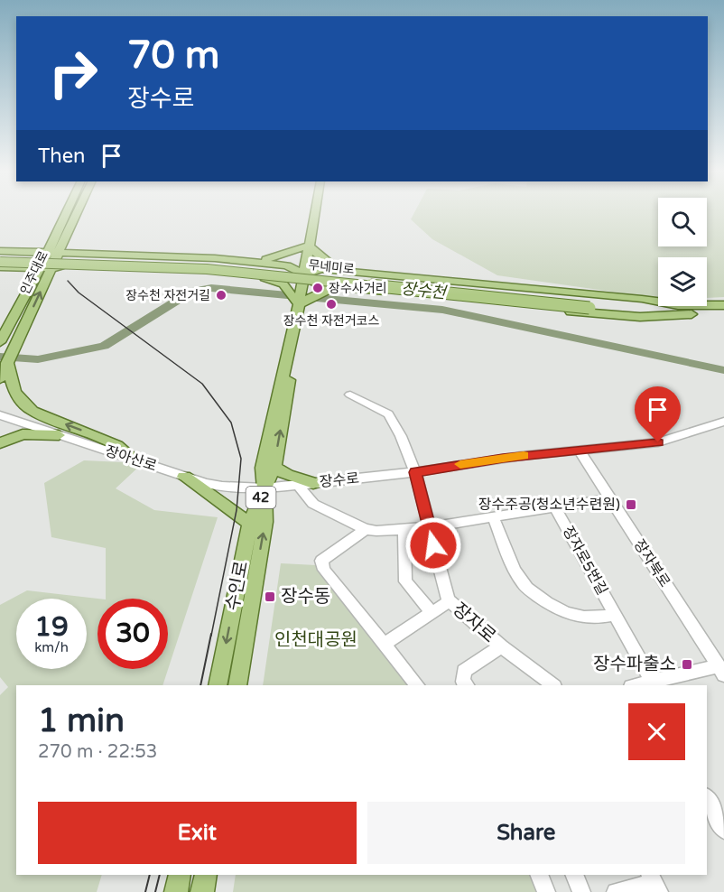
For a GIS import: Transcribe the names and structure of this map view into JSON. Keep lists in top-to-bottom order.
{
  "streets": {
    "main road": [
      "무네미로",
      "인주대로",
      "42",
      "수인로"
    ],
    "street": [
      "장아산로",
      "장수로",
      "장자로5번길",
      "장자북로",
      "장자로"
    ]
  },
  "crossings": [
    ["장아산로", "장수로"],
    ["장아산로", "수인로"],
    ["장수로", "장자북로"],
    ["장수로", "수인로"],
    ["장수로", "장자로"],
    ["42", "수인로"],
    ["장자로5번길", "장자북로"],
    ["장자로5번길", "장자로"]
  ],
  "water": ["장수천"],
  "parks": ["인천대공원"],
  "places": {
    "other": ["장수사거리", "장수천 자전거길", "장수천 자전거코스"],
    "transit": ["장수주공(청소년수련원)", "장수동", "장수파출소"]
  },
  "page": {
    "turn": ["70 m", "장수로"],
    "then": "Then",
    "speed": "19 km/h",
    "limit": "30",
    "heading": ["1 min", "270 m · 22:53"],
    "buttons": ["Exit", "Share"]
  }
}
